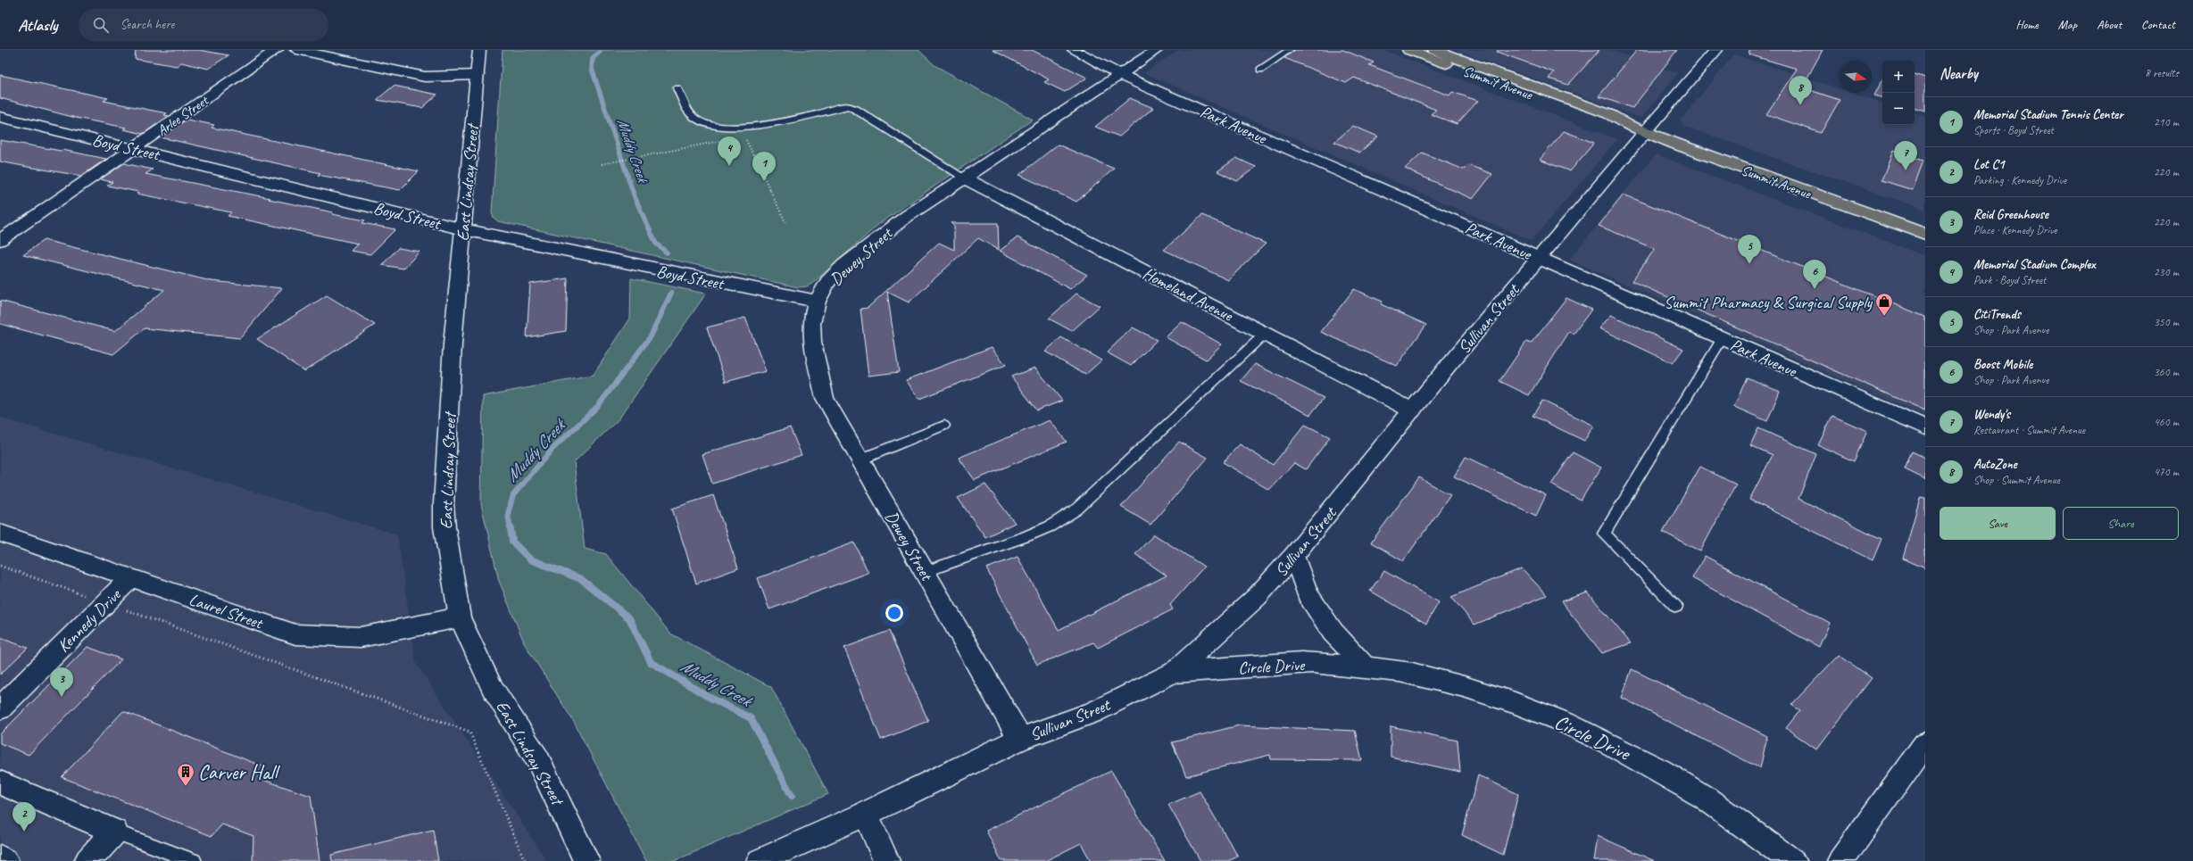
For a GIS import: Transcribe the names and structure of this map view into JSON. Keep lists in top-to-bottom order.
{
  "streets": {
    "main road": ["Summit Avenue"],
    "street": [
      "Arlee Street",
      "Park Avenue",
      "Boyd Street",
      "East Lindsay Street",
      "Dewey Street",
      "Homeland Avenue",
      "Sullivan Street",
      "Laurel Street",
      "Kennedy Drive",
      "Circle Drive"
    ]
  },
  "crossings": [
    ["Summit Avenue", "Sullivan Street"],
    ["Arlee Street", "Boyd Street"],
    ["Park Avenue", "Dewey Street"],
    ["Park Avenue", "Sullivan Street"],
    ["Boyd Street", "East Lindsay Street"],
    ["Boyd Street", "Dewey Street"],
    ["East Lindsay Street", "Laurel Street"],
    ["Dewey Street", "Homeland Avenue"],
    ["Dewey Street", "Sullivan Street"],
    ["Homeland Avenue", "Sullivan Street"],
    ["Sullivan Street", "Circle Drive"],
    ["Laurel Street", "Kennedy Drive"]
  ],
  "water": ["Muddy Creek"],
  "places": {
    "shop": ["Summit Pharmacy & Surgical Supply"],
    "building": ["Carver Hall"]
  },
  "north": "right",
  "page": {
    "header": "Atlasly",
    "search": "Search here",
    "nav": [
      "Home",
      "Map",
      "About",
      "Contact"
    ],
    "heading": ["Nearby", "8 results"],
    "map_buttons": ["+", "−"],
    "pins": [
      "8",
      "4",
      "7",
      "1",
      "5",
      "6",
      "3",
      "2"
    ],
    "list": [
      {
        "mark": "1",
        "name": "Memorial Stadium Tennis Center",
        "note": "Sports · Boyd Street",
        "value": "210 m"
      },
      {
        "mark": "2",
        "name": "Lot C1",
        "note": "Parking · Kennedy Drive",
        "value": "220 m"
      },
      {
        "mark": "3",
        "name": "Reid Greenhouse",
        "note": "Place · Kennedy Drive",
        "value": "220 m"
      },
      {
        "mark": "4",
        "name": "Memorial Stadium Complex",
        "note": "Park · Boyd Street",
        "value": "230 m"
      },
      {
        "mark": "5",
        "name": "CitiTrends",
        "note": "Shop · Park Avenue",
        "value": "350 m"
      },
      {
        "mark": "6",
        "name": "Boost Mobile",
        "note": "Shop · Park Avenue",
        "value": "360 m"
      },
      {
        "mark": "7",
        "name": "Wendy's",
        "note": "Restaurant · Summit Avenue",
        "value": "460 m"
      },
      {
        "mark": "8",
        "name": "AutoZone",
        "note": "Shop · Summit Avenue",
        "value": "470 m"
      }
    ],
    "buttons": ["Save", "Share"]
  }
}
